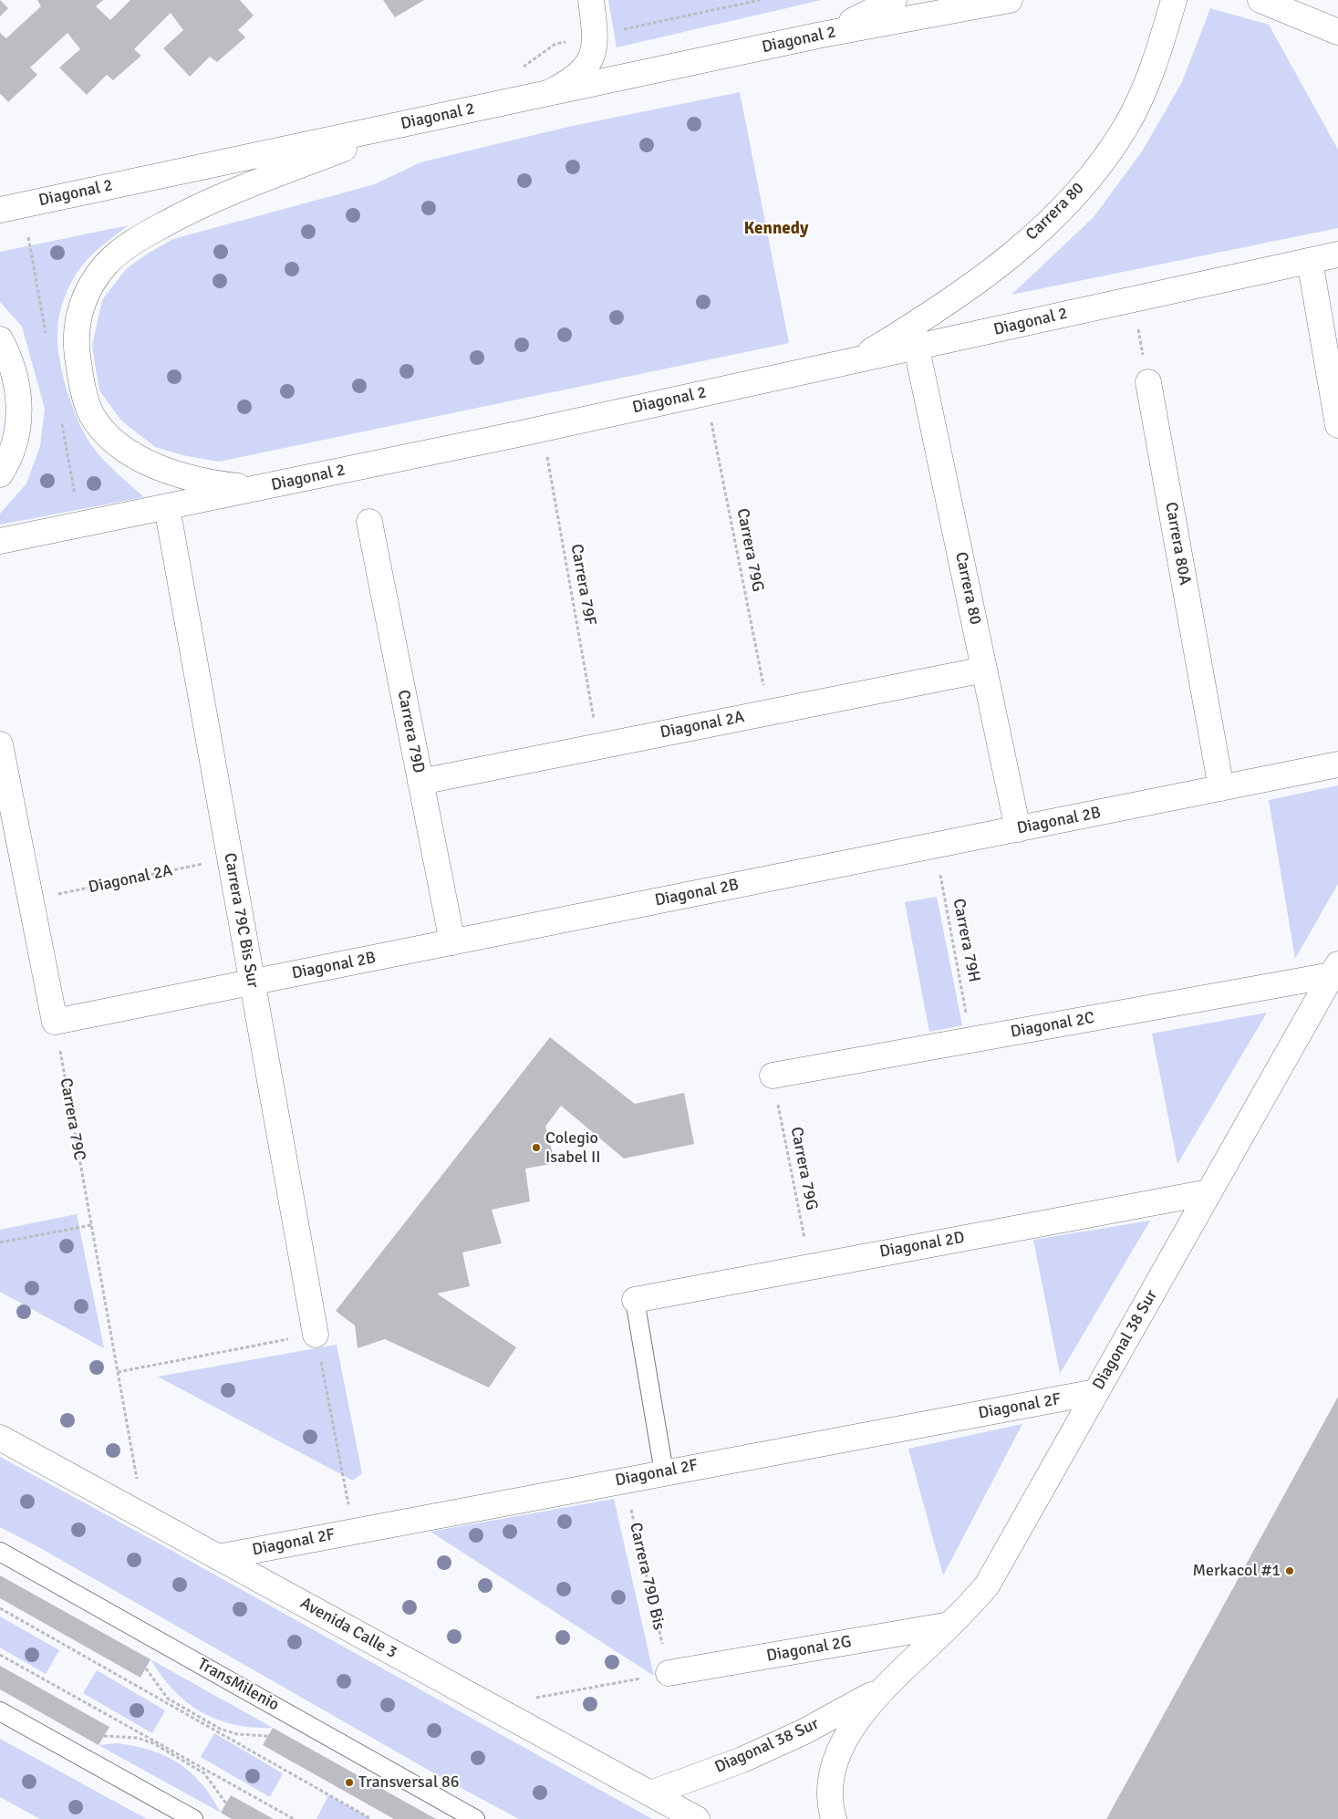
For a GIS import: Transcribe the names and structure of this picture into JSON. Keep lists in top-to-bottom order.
{
  "streets": {
    "main road": [
      "Diagonal 2",
      "Carrera 80",
      "Carrera 80A",
      "Diagonal 2A",
      "Carrera 79D",
      "Diagonal 2B",
      "Carrera 79C Bis Sur",
      "Diagonal 2C",
      "Diagonal 2D",
      "Diagonal 38 Sur",
      "Diagonal 2F",
      "Avenida Calle 3",
      "Diagonal 2G"
    ],
    "lane": ["TransMilenio"],
    "path": [
      "Carrera 79G",
      "Carrera 79F",
      "Carrera 79H",
      "Carrera 79C",
      "Carrera 79D Bis"
    ]
  },
  "crossings": [
    ["Diagonal 2", "Carrera 80"],
    ["Diagonal 2", "Carrera 79G"],
    ["Diagonal 2", "Carrera 79F"],
    ["Diagonal 2", "Carrera 79C Bis Sur"],
    ["Carrera 80", "Diagonal 2A"],
    ["Carrera 80", "Diagonal 2B"],
    ["Carrera 80A", "Diagonal 2B"],
    ["Carrera 79G", "Diagonal 2A"],
    ["Carrera 79G", "Diagonal 2C"],
    ["Carrera 79G", "Diagonal 2D"],
    ["Carrera 79F", "Diagonal 2A"],
    ["Diagonal 2A", "Carrera 79D"],
    ["Diagonal 2A", "Carrera 79C Bis Sur"],
    ["Carrera 79D", "Diagonal 2B"],
    ["Diagonal 2B", "Carrera 79C Bis Sur"],
    ["Diagonal 2B", "Carrera 79H"],
    ["Diagonal 2B", "Carrera 79C"],
    ["Carrera 79H", "Diagonal 2C"],
    ["Diagonal 2C", "Diagonal 38 Sur"],
    ["Diagonal 2D", "Diagonal 38 Sur"],
    ["Diagonal 38 Sur", "Diagonal 2F"],
    ["Diagonal 38 Sur", "Avenida Calle 3"],
    ["Diagonal 38 Sur", "Diagonal 2G"],
    ["Diagonal 2F", "Carrera 79D Bis"],
    ["Diagonal 2F", "Avenida Calle 3"],
    ["Carrera 79D Bis", "Diagonal 2G"]
  ],
  "districts": ["Kennedy"],
  "places": ["Colegio Isabel II", "Merkacol #1", "Transversal 86"]
}
